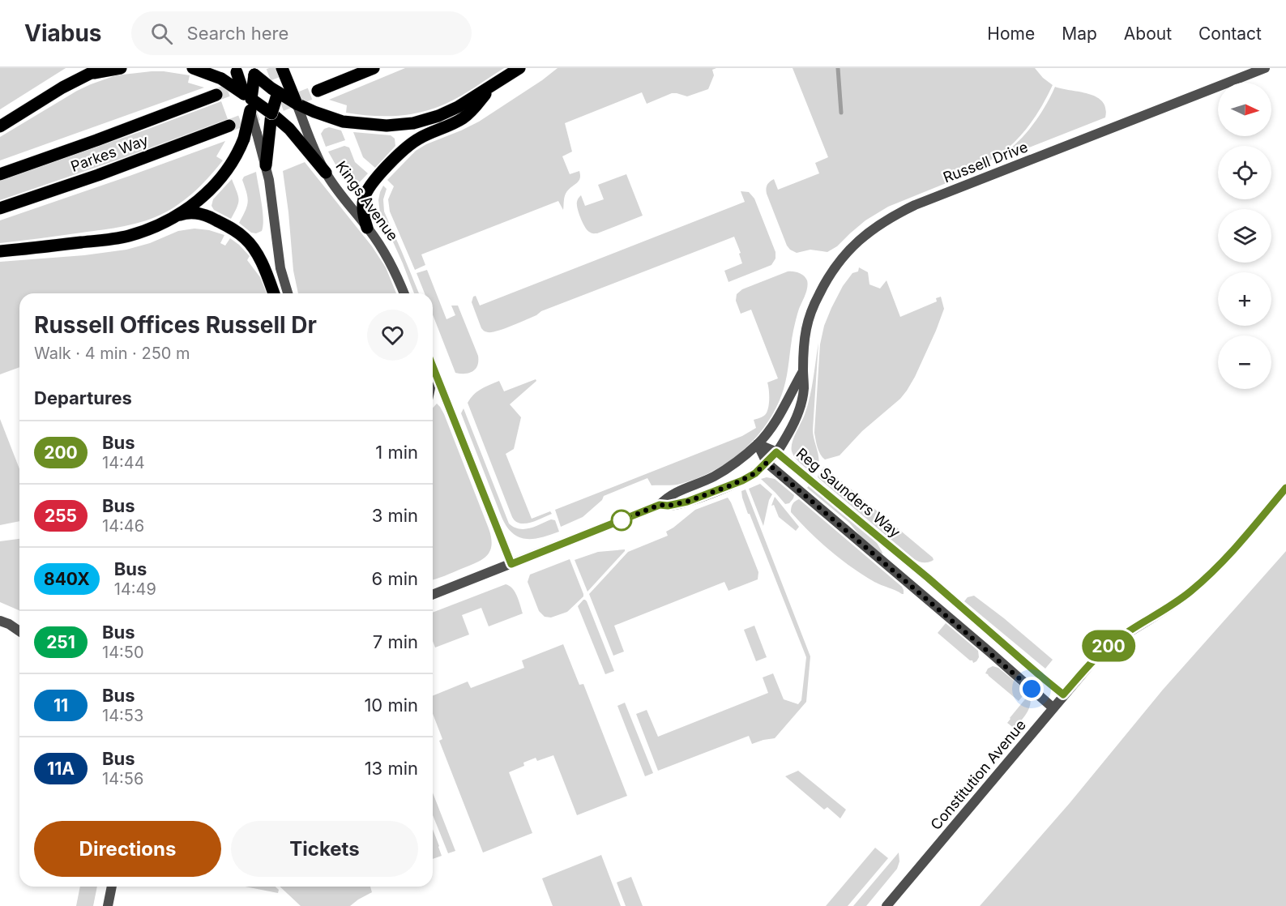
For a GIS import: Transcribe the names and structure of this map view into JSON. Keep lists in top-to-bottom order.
{
  "streets": {
    "main road": ["Parkes Way", "Kings Avenue"],
    "street": ["Russell Drive", "Reg Saunders Way", "Constitution Avenue"]
  },
  "crossings": [
    ["Russell Drive", "Reg Saunders Way"],
    ["Reg Saunders Way", "Constitution Avenue"]
  ],
  "lines": ["bus line 200"],
  "north": "right",
  "page": {
    "header": "Viabus",
    "search": "Search here",
    "nav": [
      "Home",
      "Map",
      "About",
      "Contact"
    ],
    "on_map": "200",
    "map_buttons": ["+", "−"],
    "heading": [
      ["Russell Offices Russell Dr", "Walk · 4 min · 250 m"],
      "Departures"
    ],
    "list": [
      {
        "mark": "200",
        "name": "Bus",
        "note": "14:44",
        "value": "1 min"
      },
      {
        "mark": "255",
        "name": "Bus",
        "note": "14:46",
        "value": "3 min"
      },
      {
        "mark": "840X",
        "name": "Bus",
        "note": "14:49",
        "value": "6 min"
      },
      {
        "mark": "251",
        "name": "Bus",
        "note": "14:50",
        "value": "7 min"
      },
      {
        "mark": "11",
        "name": "Bus",
        "note": "14:53",
        "value": "10 min"
      },
      {
        "mark": "11A",
        "name": "Bus",
        "note": "14:56",
        "value": "13 min"
      }
    ],
    "buttons": ["Directions", "Tickets"]
  }
}
